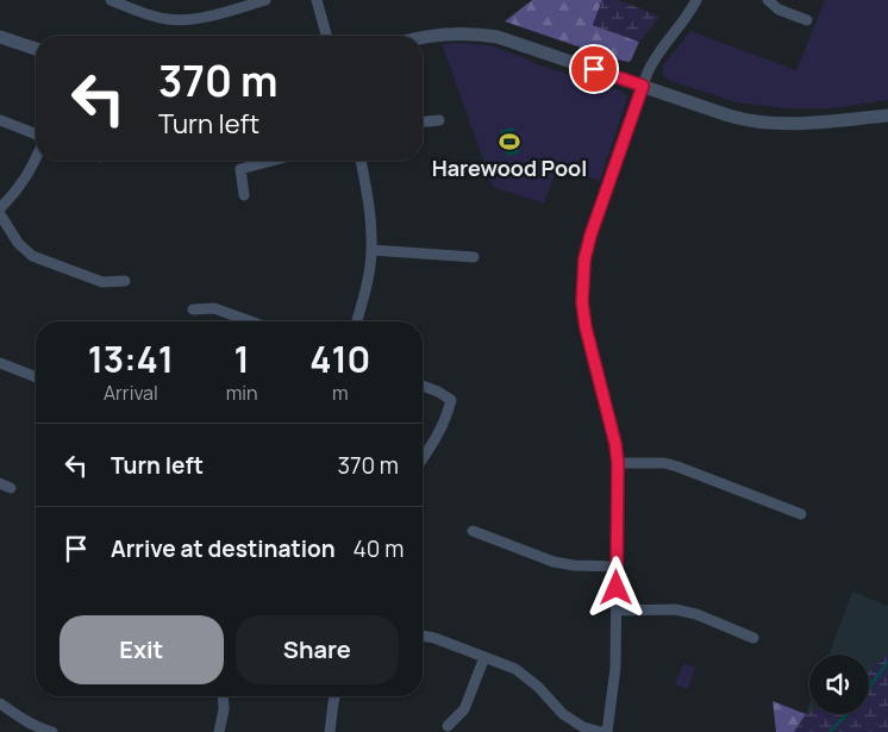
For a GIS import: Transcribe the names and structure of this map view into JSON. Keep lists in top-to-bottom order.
{
  "places": {
    "sports": ["Harewood Pool"]
  },
  "page": {
    "turn": ["370 m", "Turn left"],
    "eta": [
      "13:41",
      "Arrival",
      "1",
      "min",
      "410",
      "m"
    ],
    "list": [
      {
        "name": "Turn left",
        "value": "370 m"
      },
      {
        "name": "Arrive at destination",
        "value": "40 m"
      }
    ],
    "buttons": ["Exit", "Share"]
  }
}
